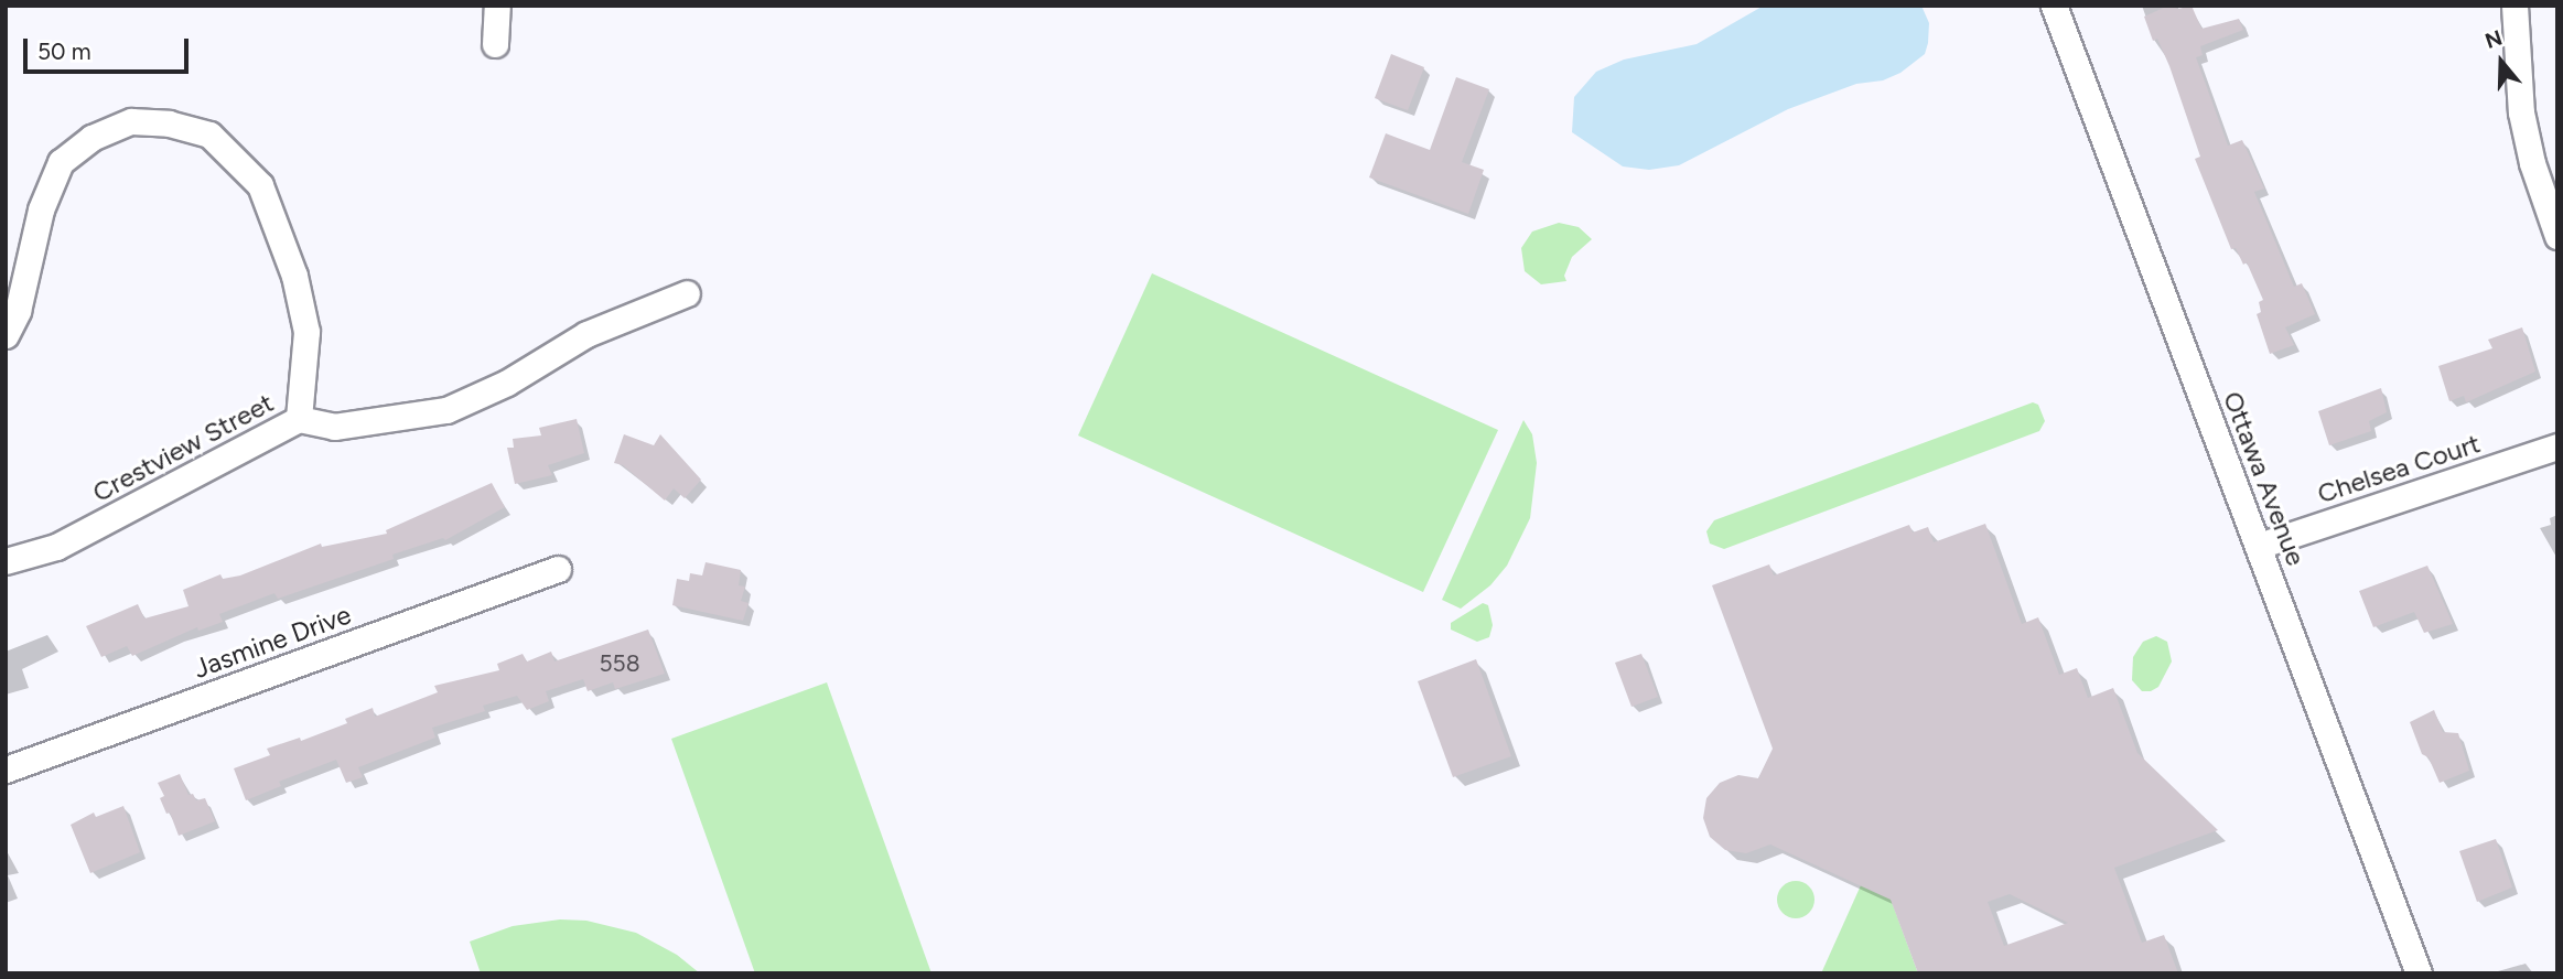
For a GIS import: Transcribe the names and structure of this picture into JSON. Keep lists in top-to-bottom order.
{
  "streets": {
    "street": [
      "Crestview Street",
      "Chelsea Court",
      "Ottawa Avenue",
      "Jasmine Drive"
    ]
  },
  "crossings": [
    ["Chelsea Court", "Ottawa Avenue"]
  ],
  "house_numbers": ["558"],
  "scale_bar": "50 m",
  "north": "top"
}
